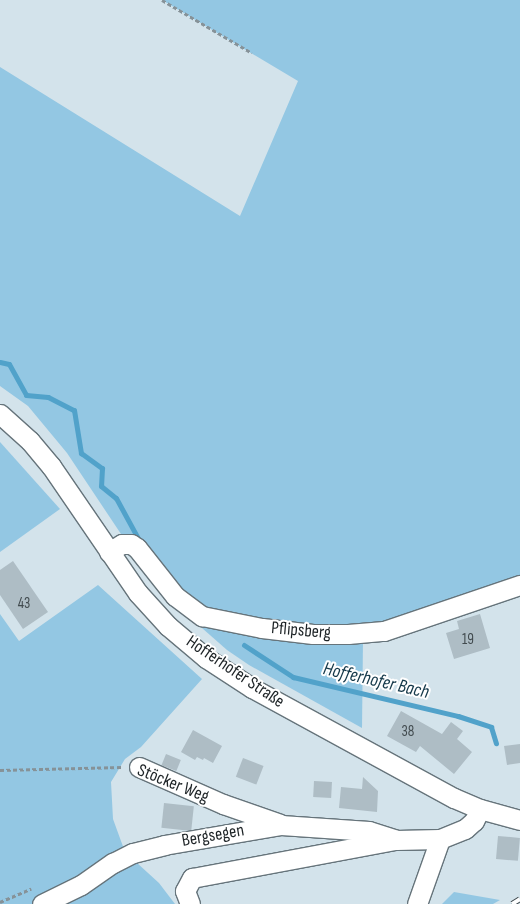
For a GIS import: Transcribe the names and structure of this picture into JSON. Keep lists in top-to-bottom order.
{
  "streets": {
    "street": [
      "Pflipsberg",
      "Hofferhofer Straße",
      "Stöcker Weg",
      "Bergsegen"
    ]
  },
  "crossings": [
    ["Pflipsberg", "Hofferhofer Straße"],
    ["Hofferhofer Straße", "Bergsegen"],
    ["Stöcker Weg", "Bergsegen"]
  ],
  "water": ["Hofferhofer Bach"],
  "house_numbers": ["43", "19", "38"]
}
